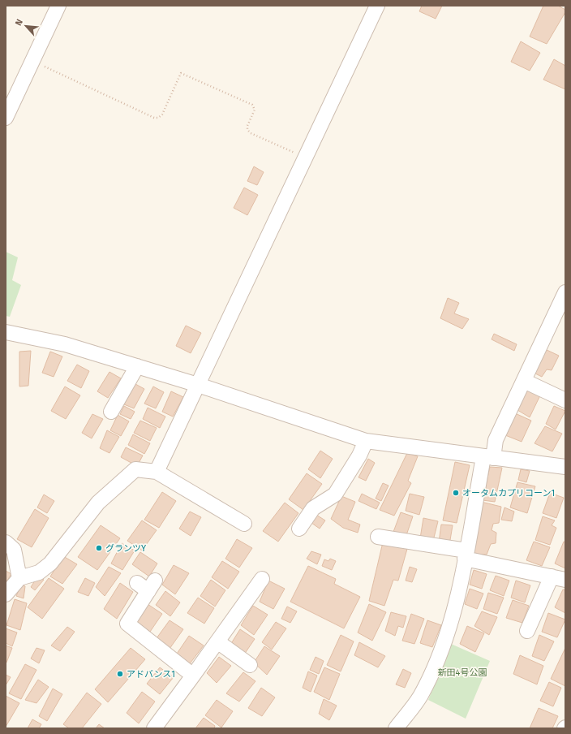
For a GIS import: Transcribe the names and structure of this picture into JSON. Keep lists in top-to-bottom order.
{
  "parks": ["新田4号公園"],
  "places": ["オータムカプリコーン1", "グランツY", "アドバンス1"],
  "north": "top left"
}
